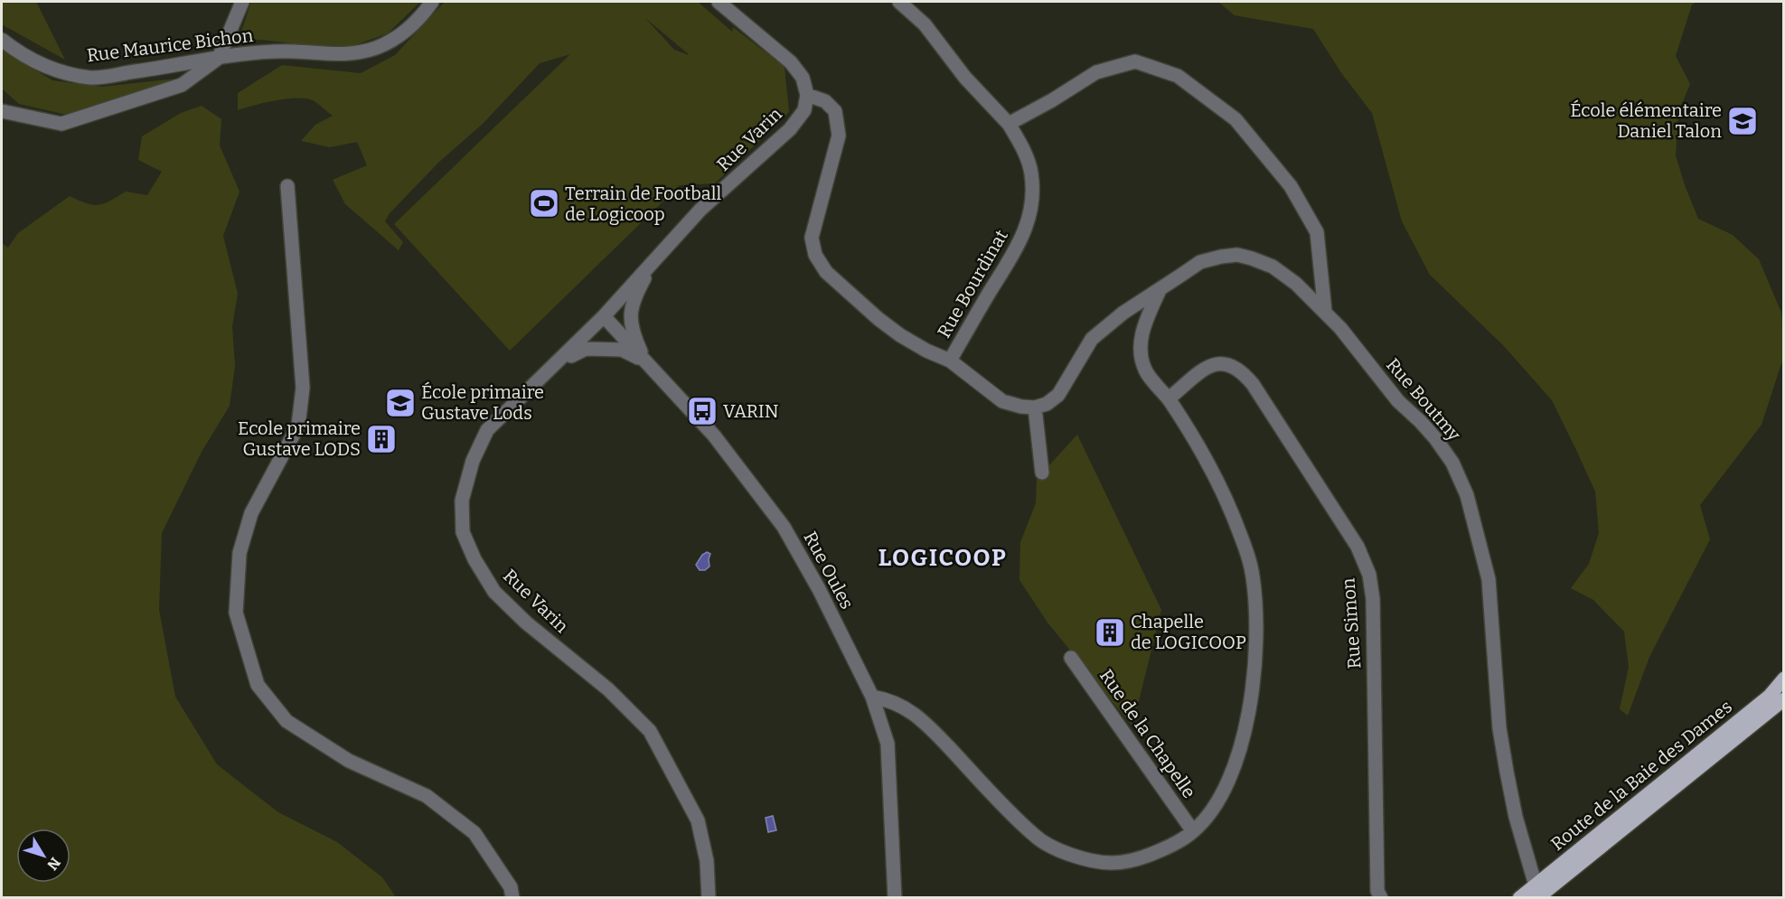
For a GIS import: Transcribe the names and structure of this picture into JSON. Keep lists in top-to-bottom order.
{
  "streets": {
    "main road": ["Route de la Baie des Dames"],
    "street": [
      "Rue Maurice Bichon",
      "Rue Varin",
      "Rue Bourdinat",
      "Rue Boutmy",
      "Rue Oules",
      "Rue Simon",
      "Rue de la Chapelle"
    ]
  },
  "crossings": [
    ["Rue Varin", "Rue Oules"],
    ["Rue Boutmy", "Route de la Baie des Dames"]
  ],
  "districts": ["LOGICOOP"],
  "places": {
    "school or university": ["École élémentaire Daniel Talon", "École primaire Gustave Lods"],
    "sports": ["Terrain de Football de Logicoop"],
    "bus stop": ["VARIN"],
    "building": ["Ecole primaire Gustave LODS", "Chapelle de LOGICOOP"]
  },
  "north": "bottom right"
}
